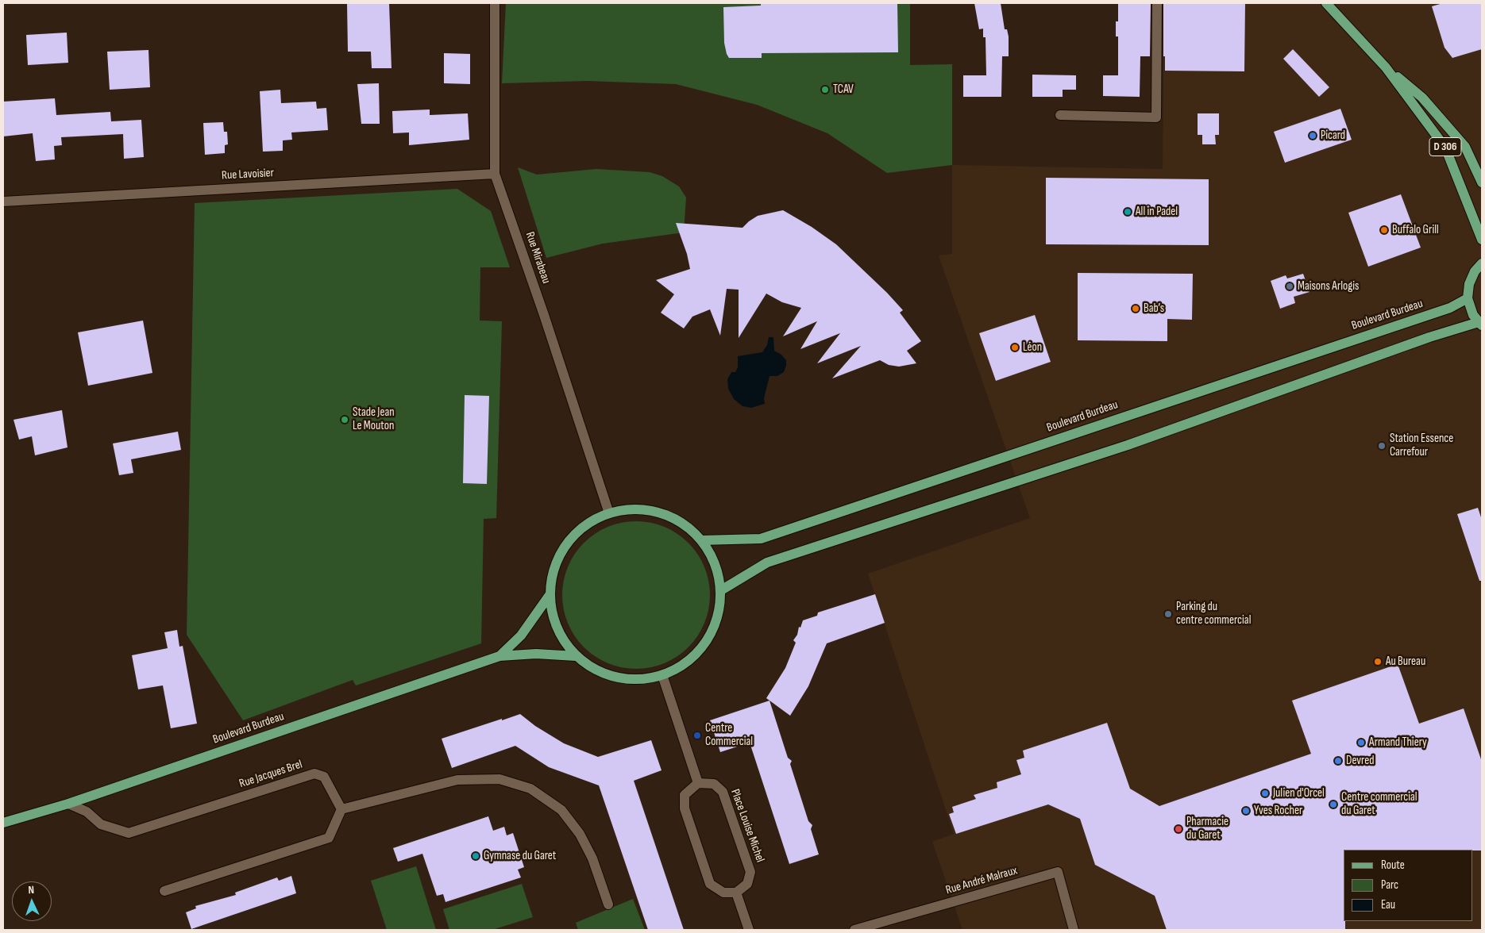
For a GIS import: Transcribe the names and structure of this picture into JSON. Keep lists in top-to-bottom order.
{
  "streets": {
    "main road": ["D 306", "Boulevard Burdeau"],
    "street": [
      "Rue Lavoisier",
      "Rue Mirabeau",
      "Rue Jacques Brel",
      "Place Louise Michel",
      "Rue André Malraux"
    ]
  },
  "crossings": [
    ["Rue Lavoisier", "Rue Mirabeau"],
    ["Boulevard Burdeau", "Rue Jacques Brel"]
  ],
  "places": [
    "TCAV",
    "Picard",
    "All in Padel",
    "Buffalo Grill",
    "Maisons Arlogis",
    "Bab’s",
    "Léon",
    "Stade Jean Le Mouton",
    "Station Essence Carrefour",
    "Parking du centre commercial",
    "Au Bureau",
    "Centre Commercial",
    "Armand Thiery",
    "Devred",
    "Julien d'Orcel",
    "Centre commercial du Garet",
    "Yves Rocher",
    "Pharmacie du Garet",
    "Gymnase du Garet"
  ],
  "legend": ["Route", "Parc", "Eau"],
  "north": "top"
}
